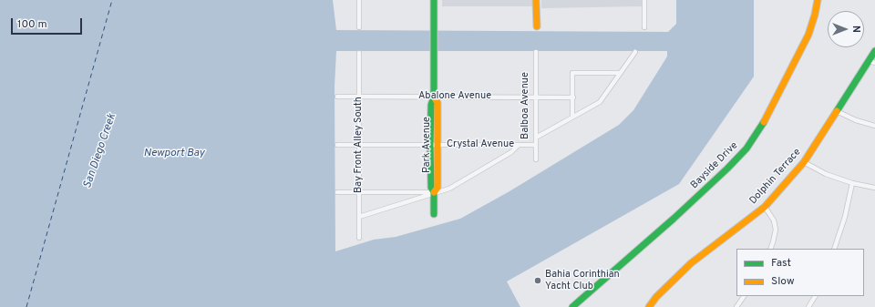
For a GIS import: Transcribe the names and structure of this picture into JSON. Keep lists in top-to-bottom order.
{
  "streets": {
    "street": [
      "Abalone Avenue",
      "Balboa Avenue",
      "Bay Front Alley South",
      "Park Avenue",
      "Crystal Avenue",
      "Bayside Drive",
      "Dolphin Terrace"
    ]
  },
  "crossings": [
    ["Abalone Avenue", "Balboa Avenue"],
    ["Abalone Avenue", "Bay Front Alley South"],
    ["Abalone Avenue", "Park Avenue"],
    ["Balboa Avenue", "Crystal Avenue"],
    ["Bay Front Alley South", "Crystal Avenue"],
    ["Park Avenue", "Crystal Avenue"]
  ],
  "water": ["San Diego Creek", "Newport Bay"],
  "places": ["Bahia Corinthian Yacht Club"],
  "legend": ["Fast", "Slow"],
  "scale_bar": "100 m",
  "north": "right"
}
